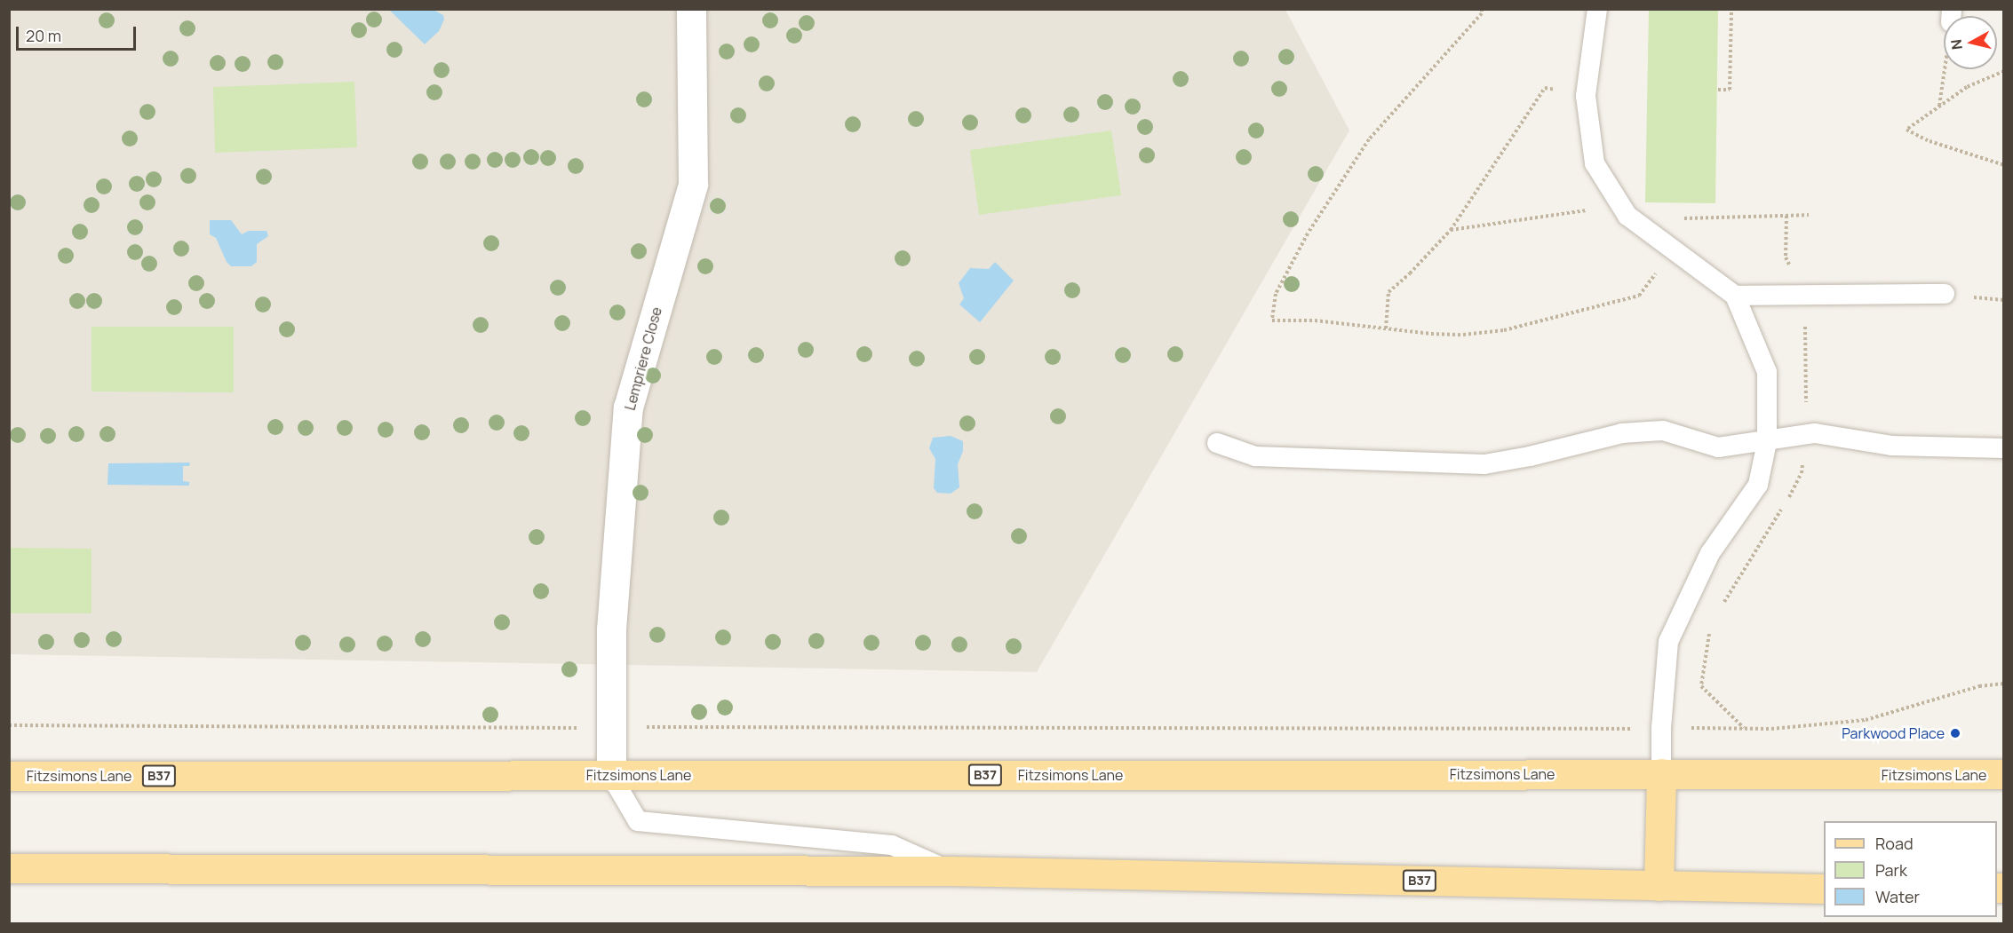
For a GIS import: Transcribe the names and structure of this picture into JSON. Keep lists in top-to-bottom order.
{
  "streets": {
    "main road": ["Fitzsimons Lane", "B37"],
    "street": ["Lempriere Close"]
  },
  "crossings": [
    ["Lempriere Close", "Fitzsimons Lane"]
  ],
  "places": ["Parkwood Place"],
  "legend": ["Road", "Park", "Water"],
  "scale_bar": "20 m",
  "north": "left"
}
